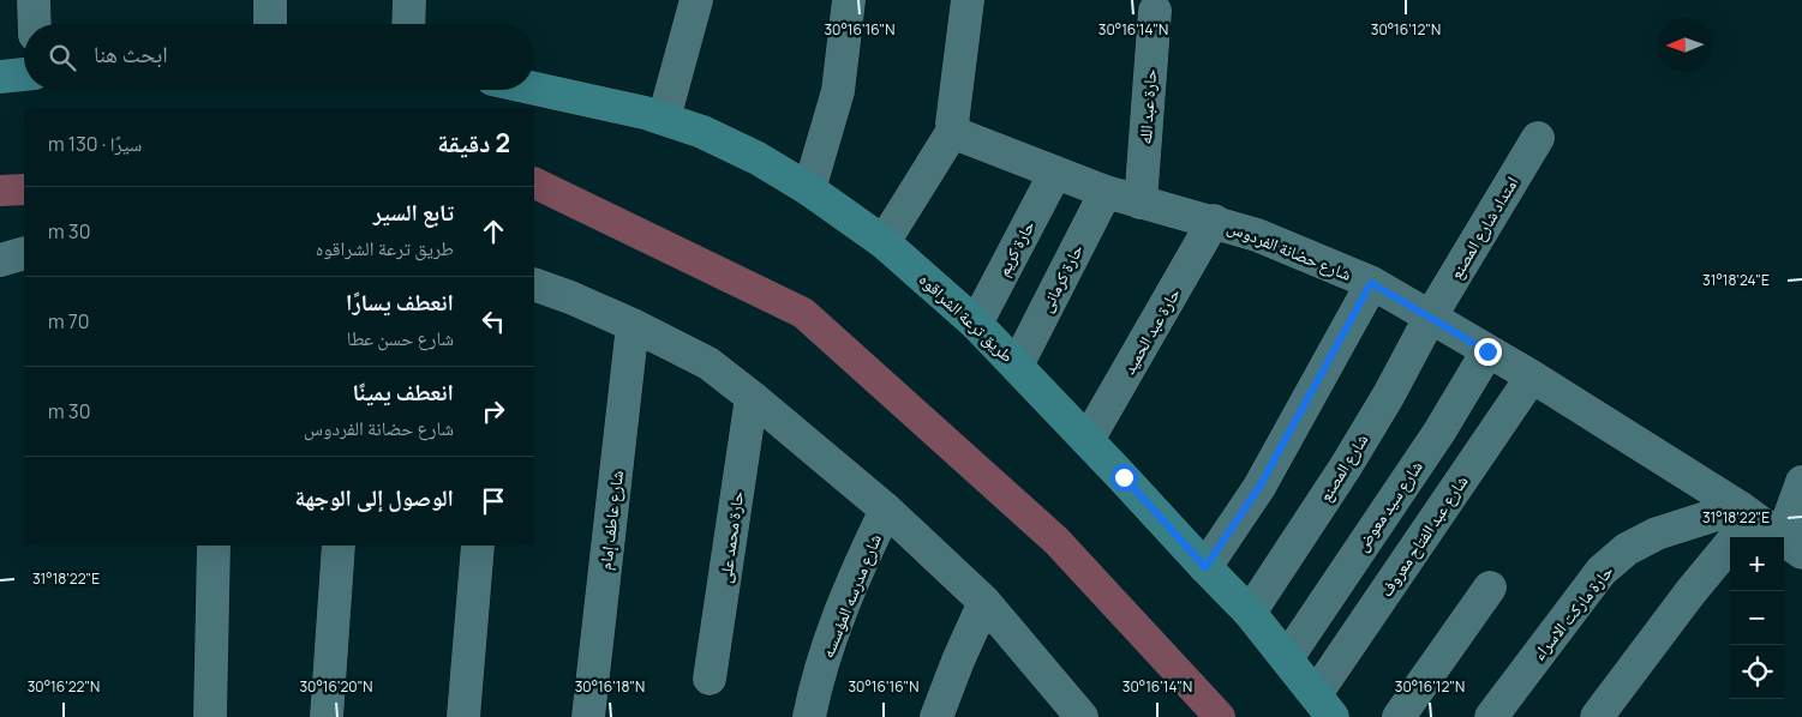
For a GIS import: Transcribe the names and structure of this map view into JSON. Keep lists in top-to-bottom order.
{
  "streets": {
    "street": [
      "حارة عبد الله",
      "امتداد شارع المصنع",
      "حارة كريم",
      "شارع حضانة الفردوس",
      "حارة كرمانى",
      "طريق ترعة الشراقوه",
      "حارة عبد الحميد",
      "شارع المصنع",
      "شارع سيد معوض",
      "شارع عاطف إمام",
      "شارع عبد الفتاح معروف",
      "حارة محمد على",
      "شارع مدرسه المؤسسه",
      "حارة ماركت الاسراء"
    ]
  },
  "crossings": [
    ["حارة عبد الله", "شارع حضانة الفردوس"],
    ["امتداد شارع المصنع", "شارع حضانة الفردوس"],
    ["امتداد شارع المصنع", "شارع المصنع"],
    ["حارة كريم", "شارع حضانة الفردوس"],
    ["حارة كريم", "طريق ترعة الشراقوه"],
    ["شارع حضانة الفردوس", "حارة كرمانى"],
    ["شارع حضانة الفردوس", "حارة عبد الحميد"],
    ["شارع حضانة الفردوس", "شارع المصنع"],
    ["شارع حضانة الفردوس", "شارع سيد معوض"],
    ["شارع حضانة الفردوس", "شارع عبد الفتاح معروف"],
    ["شارع حضانة الفردوس", "حارة ماركت الاسراء"],
    ["حارة كرمانى", "طريق ترعة الشراقوه"],
    ["طريق ترعة الشراقوه", "حارة عبد الحميد"],
    ["طريق ترعة الشراقوه", "شارع المصنع"],
    ["طريق ترعة الشراقوه", "شارع سيد معوض"],
    ["طريق ترعة الشراقوه", "شارع عبد الفتاح معروف"]
  ],
  "north": "left",
  "page": {
    "search": "ابحث هنا",
    "heading": ["2 دقيقة", "سيرًا · 130 m"],
    "list": [
      ["تابع السير", "طريق ترعة الشراقوه", "30 m"],
      ["انعطف يسارًا", "شارع حسن عطا", "70 m"],
      ["انعطف يمينًا", "شارع حضانة الفردوس", "30 m"],
      "الوصول إلى الوجهة"
    ],
    "map_buttons": ["+", "−"]
  },
  "coordinates": [
    "30°16'16\"N",
    "30°16'14\"N",
    "30°16'12\"N",
    "31°18'24\"E",
    "31°18'22\"E",
    "30°16'22\"N",
    "30°16'20\"N",
    "30°16'18\"N"
  ]
}
